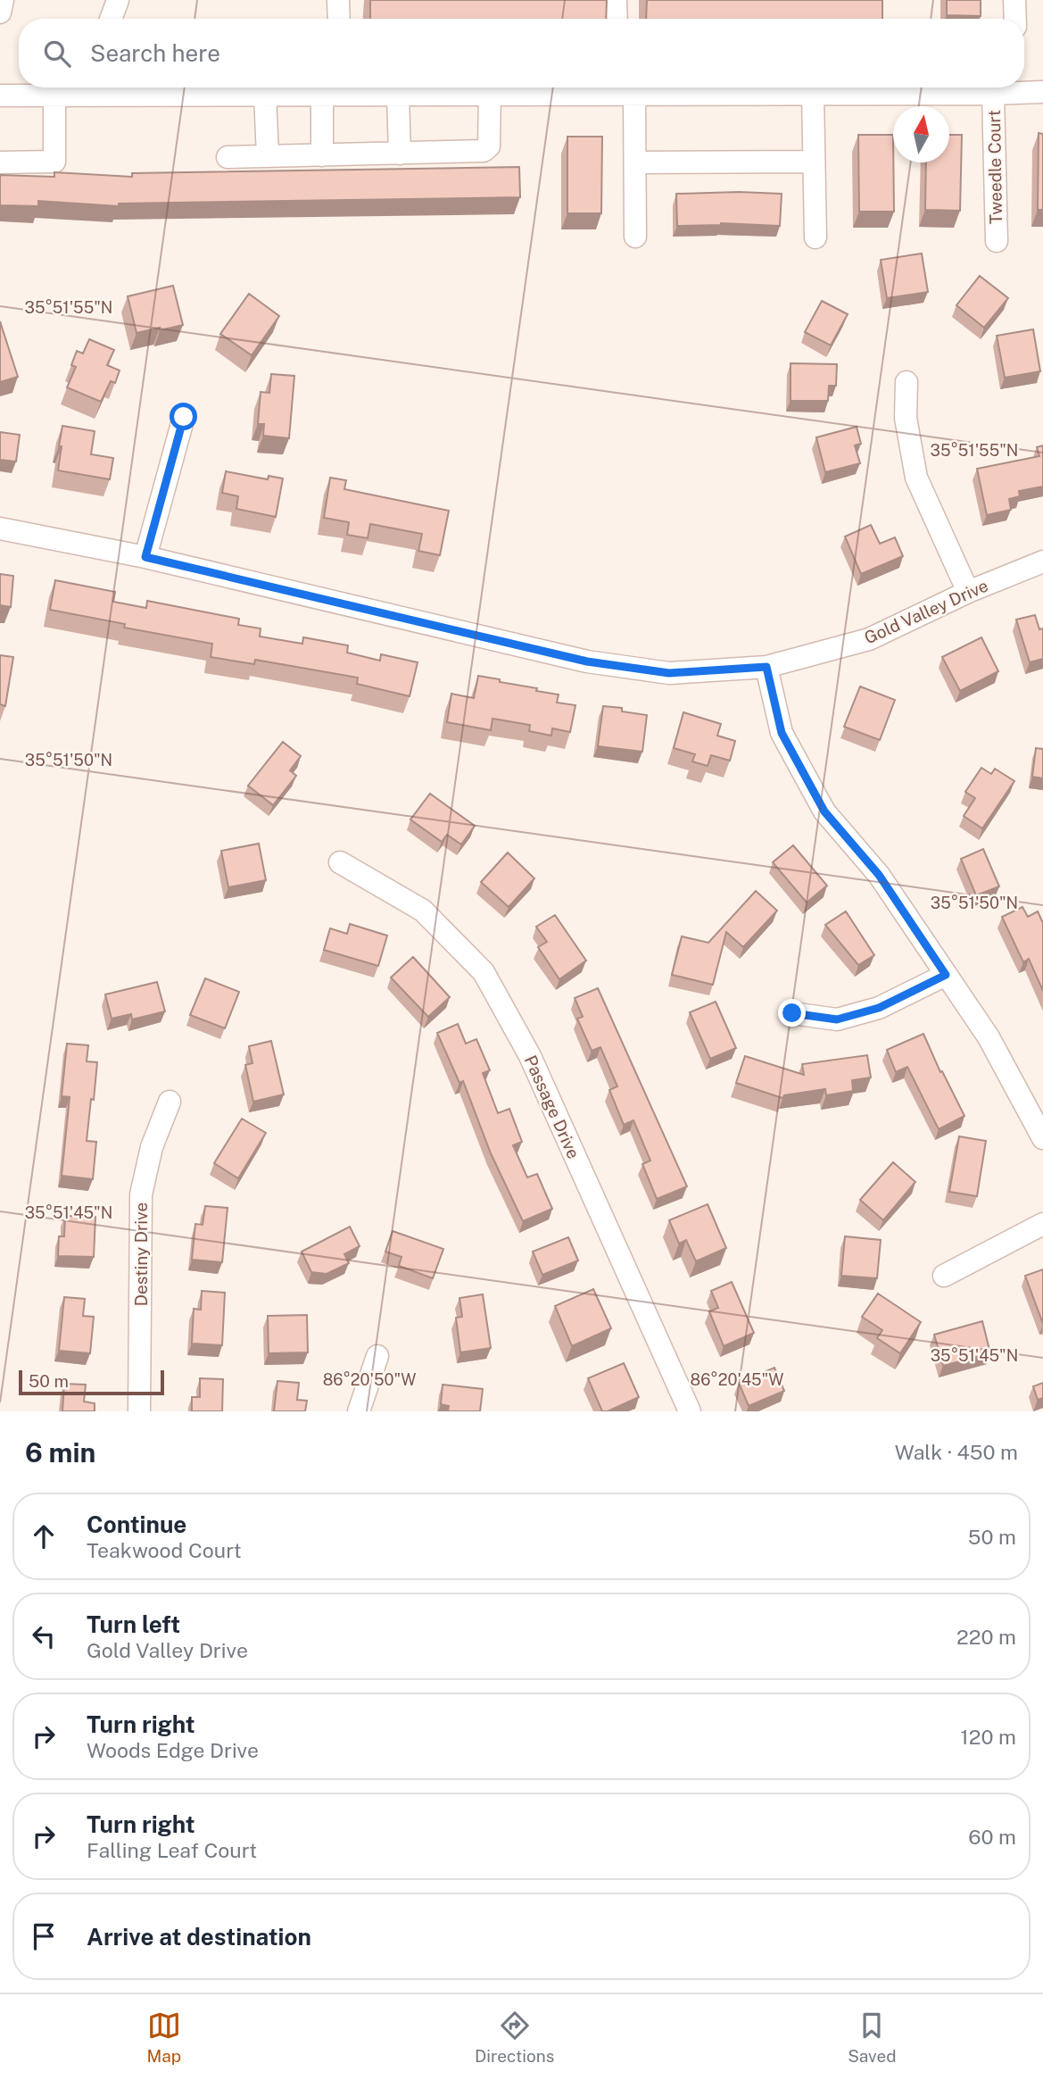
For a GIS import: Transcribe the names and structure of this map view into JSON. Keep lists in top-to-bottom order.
{
  "streets": {
    "street": [
      "Tweedle Court",
      "Gold Valley Drive",
      "Passage Drive",
      "Destiny Drive"
    ]
  },
  "scale_bar": "50 m",
  "north": "top",
  "page": {
    "search": "Search here",
    "scale": "50 m",
    "heading": ["6 min", "Walk · 450 m"],
    "list": [
      ["Continue", "Teakwood Court", "50 m"],
      ["Turn left", "Gold Valley Drive", "220 m"],
      ["Turn right", "Woods Edge Drive", "120 m"],
      ["Turn right", "Falling Leaf Court", "60 m"],
      "Arrive at destination"
    ],
    "nav": ["Map", "Directions", "Saved"]
  },
  "coordinates": [
    "35°51'55\"N",
    "35°51'50\"N",
    "35°51'45\"N",
    "86°20'50\"W",
    "86°20'45\"W"
  ]
}
